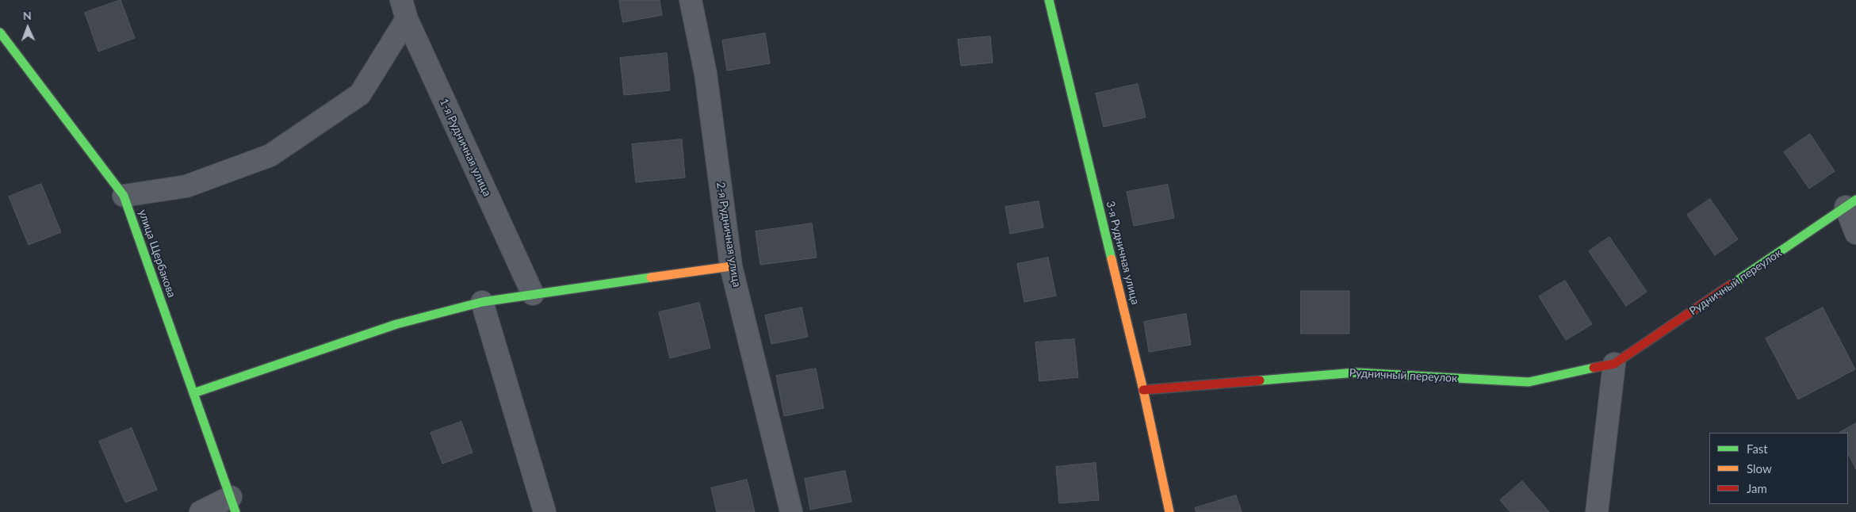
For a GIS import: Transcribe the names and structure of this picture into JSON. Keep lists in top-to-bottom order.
{
  "streets": {
    "street": [
      "1-я Рудничная улица",
      "2-я Рудничная улица",
      "3-я Рудничная улица",
      "улица Щербакова",
      "Рудничный переулок"
    ]
  },
  "crossings": [
    ["3-я Рудничная улица", "Рудничный переулок"]
  ],
  "legend": ["Fast", "Slow", "Jam"],
  "north": "top"
}
